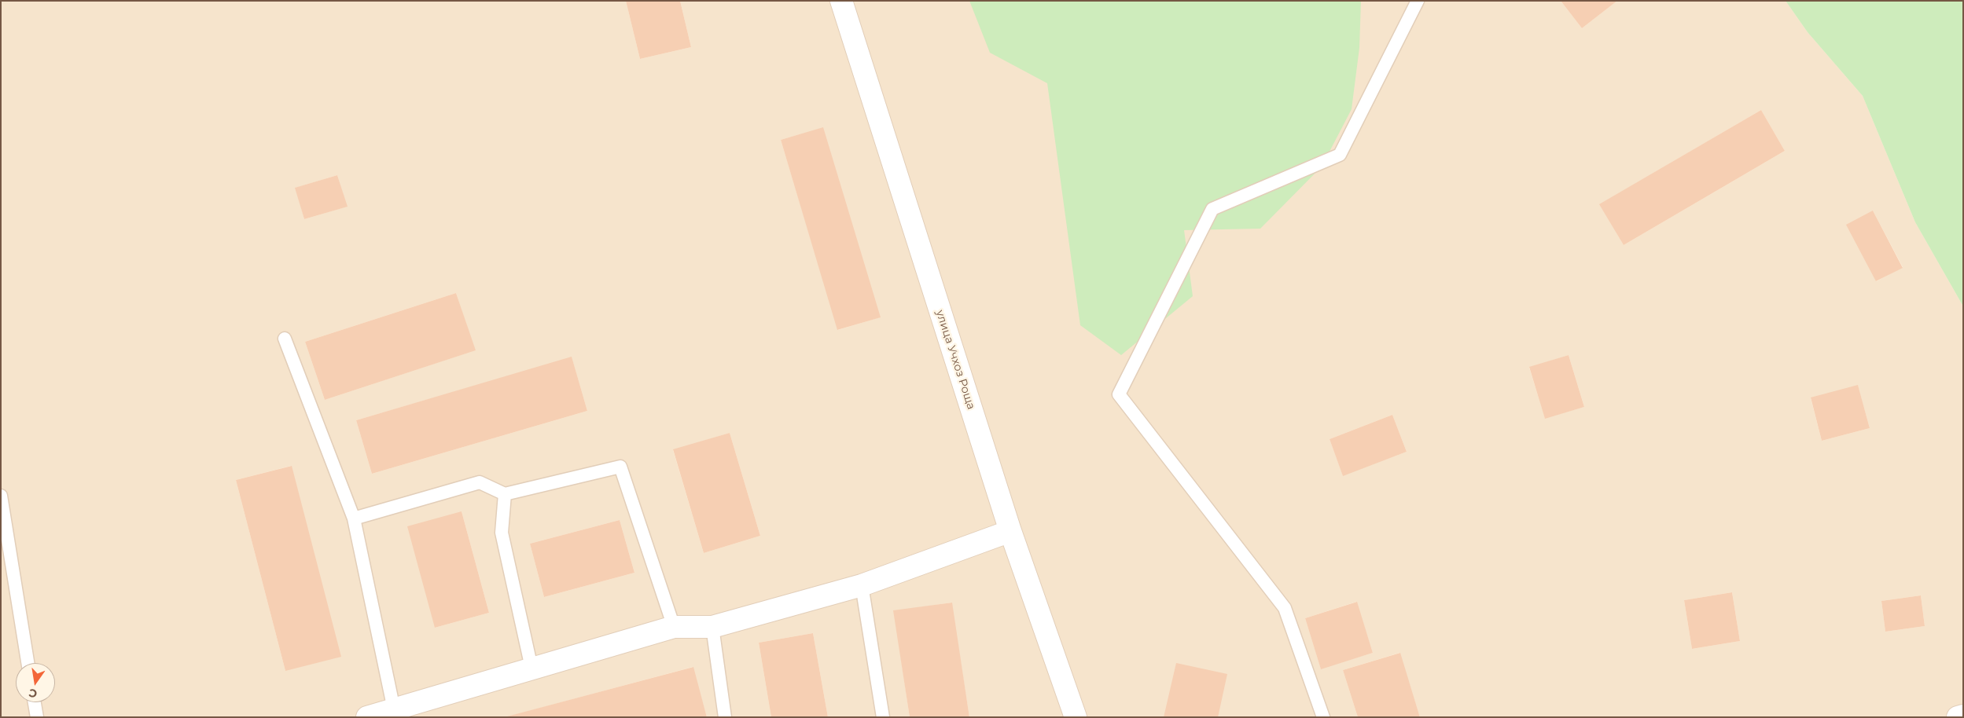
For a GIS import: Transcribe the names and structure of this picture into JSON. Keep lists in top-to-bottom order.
{
  "streets": {
    "street": ["улица Учхоз Роща"]
  },
  "north": "bottom"
}
